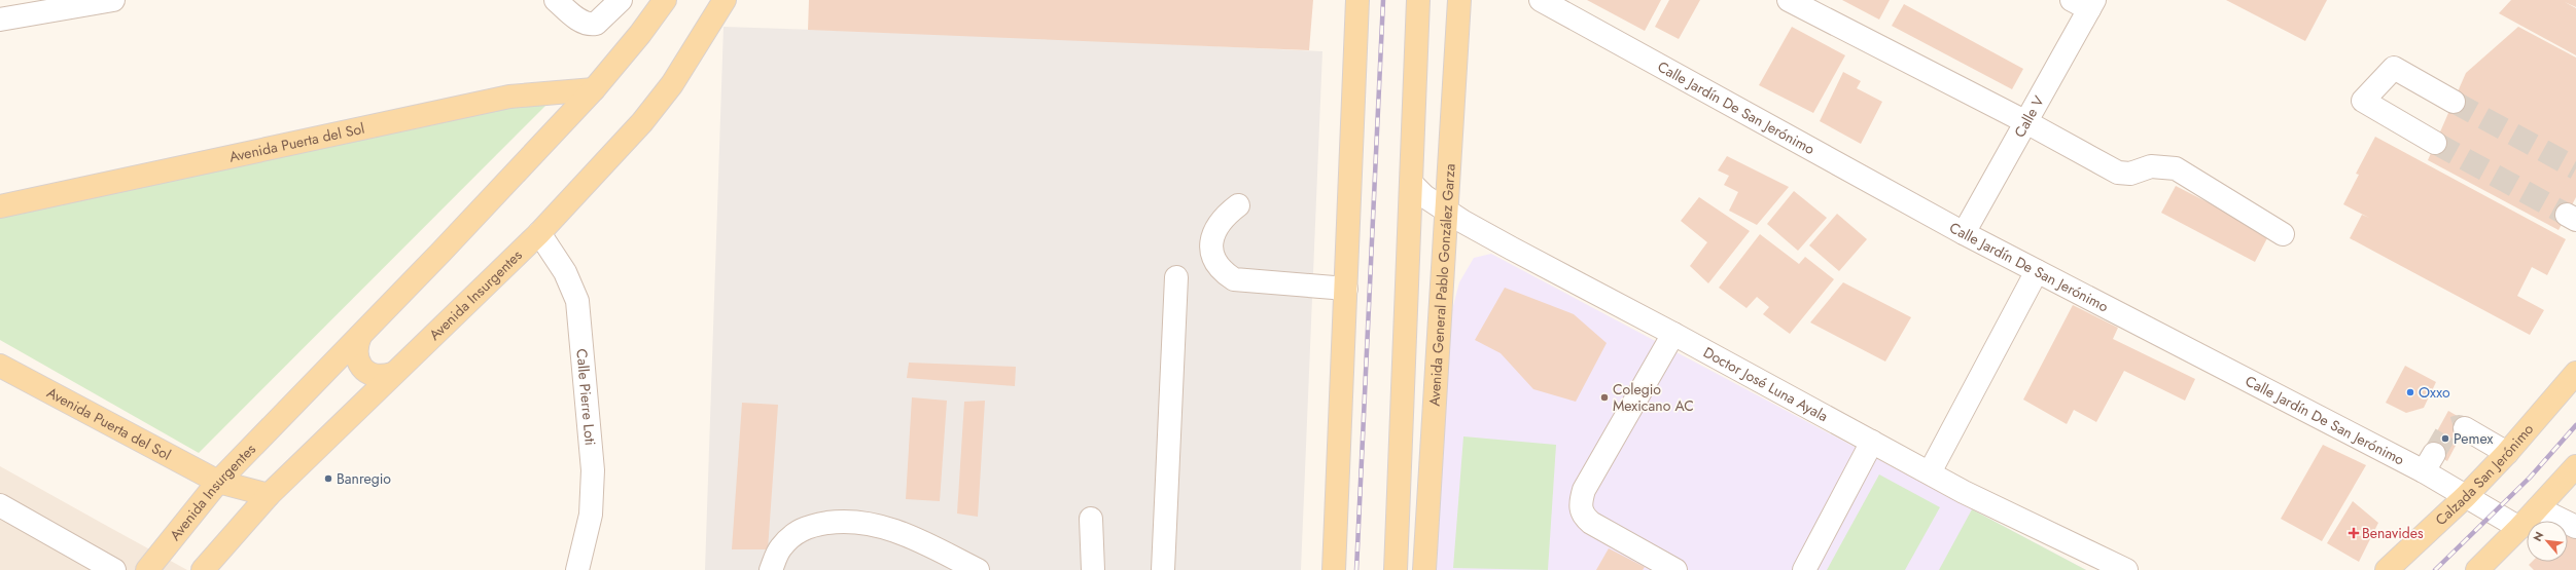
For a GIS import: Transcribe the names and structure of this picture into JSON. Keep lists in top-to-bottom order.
{
  "streets": {
    "main road": [
      "Avenida Puerta del Sol",
      "Avenida General Pablo González Garza",
      "Avenida Insurgentes",
      "Calzada San Jerónimo"
    ],
    "street": [
      "Calle Jardín De San Jerónimo",
      "Calle V",
      "Doctor José Luna Ayala",
      "Calle Pierre Loti"
    ]
  },
  "crossings": [
    ["Calle Jardín De San Jerónimo", "Calle V"],
    ["Calle Jardín De San Jerónimo", "Calzada San Jerónimo"],
    ["Avenida Puerta del Sol", "Avenida Insurgentes"],
    ["Avenida General Pablo González Garza", "Doctor José Luna Ayala"],
    ["Avenida Insurgentes", "Calle Pierre Loti"]
  ],
  "places": {
    "other": [
      "Oxxo",
      "Colegio Mexicano AC",
      "Pemex",
      "Banregio"
    ],
    "health": ["Benavides"]
  },
  "north": "top left"
}
